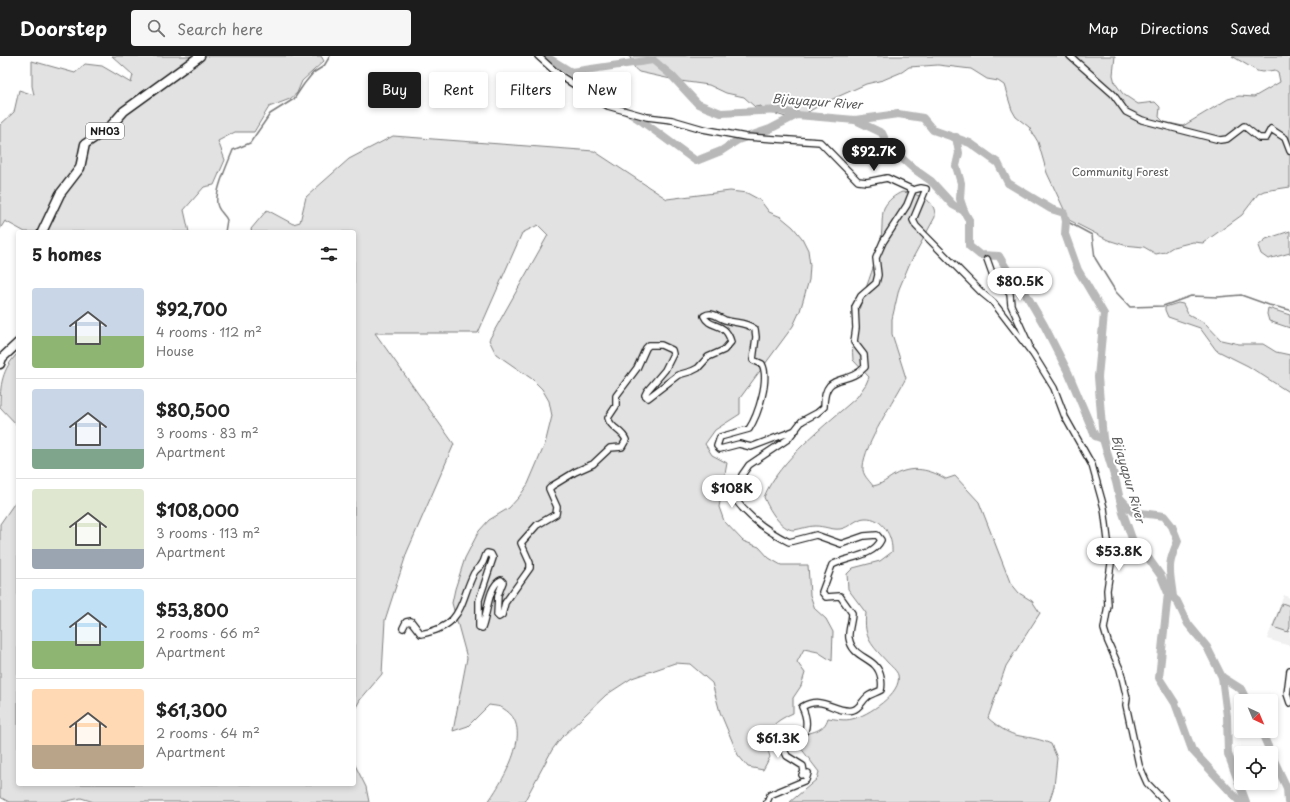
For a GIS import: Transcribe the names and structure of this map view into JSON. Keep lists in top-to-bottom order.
{
  "streets": {
    "main road": ["NH03"]
  },
  "water": ["Bijayapur River"],
  "parks": ["Community Forest"],
  "north": "bottom right",
  "page": {
    "header": "Doorstep",
    "search": "Search here",
    "nav": ["Map", "Directions", "Saved"],
    "chip": [
      "Buy",
      "Rent",
      "Filters",
      "New"
    ],
    "price": [
      "$92.7K",
      "$80.5K",
      "$108K",
      "$53.8K",
      "$61.3K"
    ],
    "heading": "5 homes",
    "list": [
      {
        "name": "$92,700",
        "note": "4 rooms · 112 m² · House"
      },
      {
        "name": "$80,500",
        "note": "3 rooms · 83 m² · Apartment"
      },
      {
        "name": "$108,000",
        "note": "3 rooms · 113 m² · Apartment"
      },
      {
        "name": "$53,800",
        "note": "2 rooms · 66 m² · Apartment"
      },
      {
        "name": "$61,300",
        "note": "2 rooms · 64 m² · Apartment"
      }
    ]
  }
}
